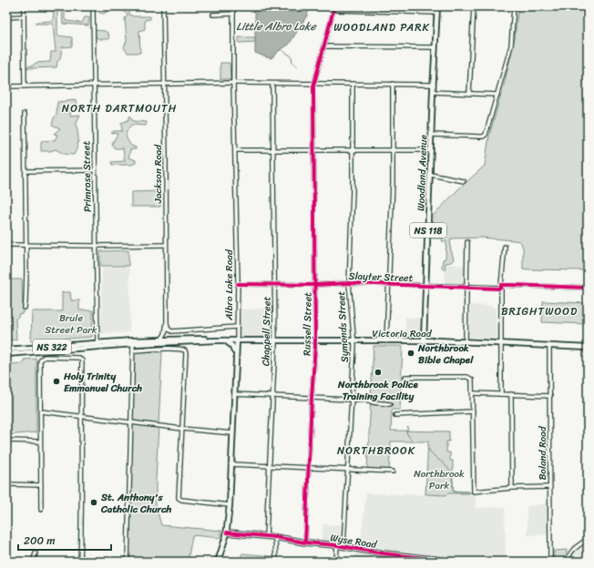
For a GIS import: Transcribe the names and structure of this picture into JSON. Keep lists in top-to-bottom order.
{
  "streets": {
    "main road": [
      "Woodland Avenue",
      "NS 118",
      "Albro Lake Road",
      "Victoria Road",
      "NS 322",
      "Wyse Road"
    ],
    "street": [
      "Jackson Road",
      "Primrose Street",
      "Slayter Street",
      "Russell Street",
      "Symonds Street",
      "Chappell Street",
      "Boland Road"
    ]
  },
  "crossings": [
    ["Woodland Avenue", "Slayter Street"],
    ["Woodland Avenue", "Victoria Road"],
    ["Jackson Road", "Victoria Road"],
    ["Primrose Street", "Victoria Road"],
    ["Slayter Street", "Albro Lake Road"],
    ["Slayter Street", "Russell Street"],
    ["Slayter Street", "Symonds Street"],
    ["Slayter Street", "Chappell Street"],
    ["Albro Lake Road", "Victoria Road"],
    ["Albro Lake Road", "Wyse Road"],
    ["Russell Street", "Victoria Road"],
    ["Russell Street", "Wyse Road"],
    ["Symonds Street", "Victoria Road"],
    ["Symonds Street", "Wyse Road"],
    ["Chappell Street", "Victoria Road"],
    ["Chappell Street", "Wyse Road"],
    ["Victoria Road", "Boland Road"]
  ],
  "districts": [
    "WOODLAND PARK",
    "NORTH DARTMOUTH",
    "BRIGHTWOOD",
    "NORTHBROOK"
  ],
  "water": ["Little Albro Lake"],
  "parks": ["Brule Street Park", "Northbrook Park"],
  "places": [
    "Northbrook Bible Chapel",
    "Northbrook Police Training Facility",
    "Holy Trinity Emmanuel Church",
    "St. Anthony's Catholic Church"
  ],
  "scale_bar": "200 m"
}
